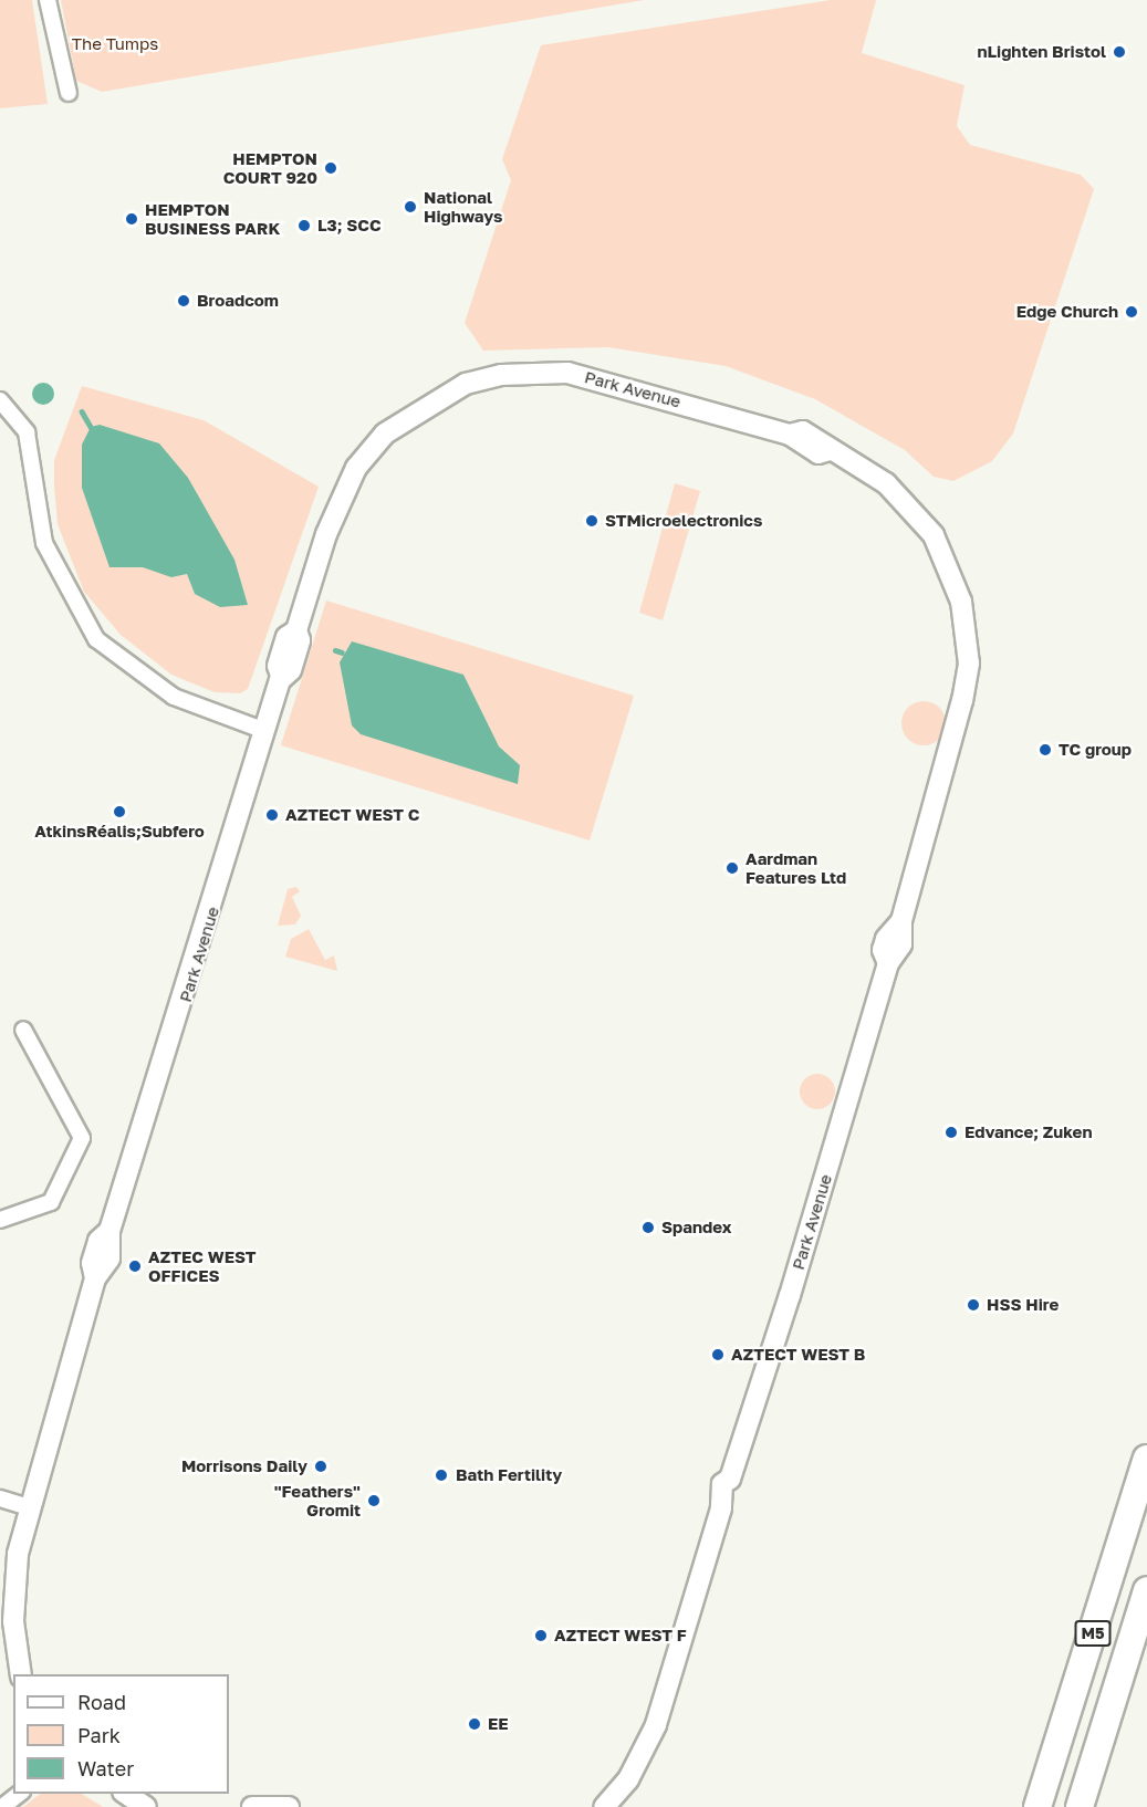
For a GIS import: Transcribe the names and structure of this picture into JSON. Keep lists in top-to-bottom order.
{
  "streets": {
    "highway": ["M5"],
    "street": ["Park Avenue"]
  },
  "parks": ["The Tumps"],
  "places": [
    "nLighten Bristol",
    "HEMPTON COURT 920",
    "National Highways",
    "HEMPTON BUSINESS PARK",
    "L3; SCC",
    "Broadcom",
    "Edge Church",
    "STMicroelectronics",
    "TC group",
    "AtkinsRéalis;Subfero",
    "AZTECT WEST C",
    "Aardman Features Ltd",
    "Edvance; Zuken",
    "Spandex",
    "AZTEC WEST OFFICES",
    "HSS Hire",
    "AZTECT WEST B",
    "Morrisons Daily",
    "Bath Fertility",
    "\"Feathers\" Gromit",
    "AZTECT WEST F",
    "EE"
  ],
  "legend": ["Road", "Park", "Water"]
}
